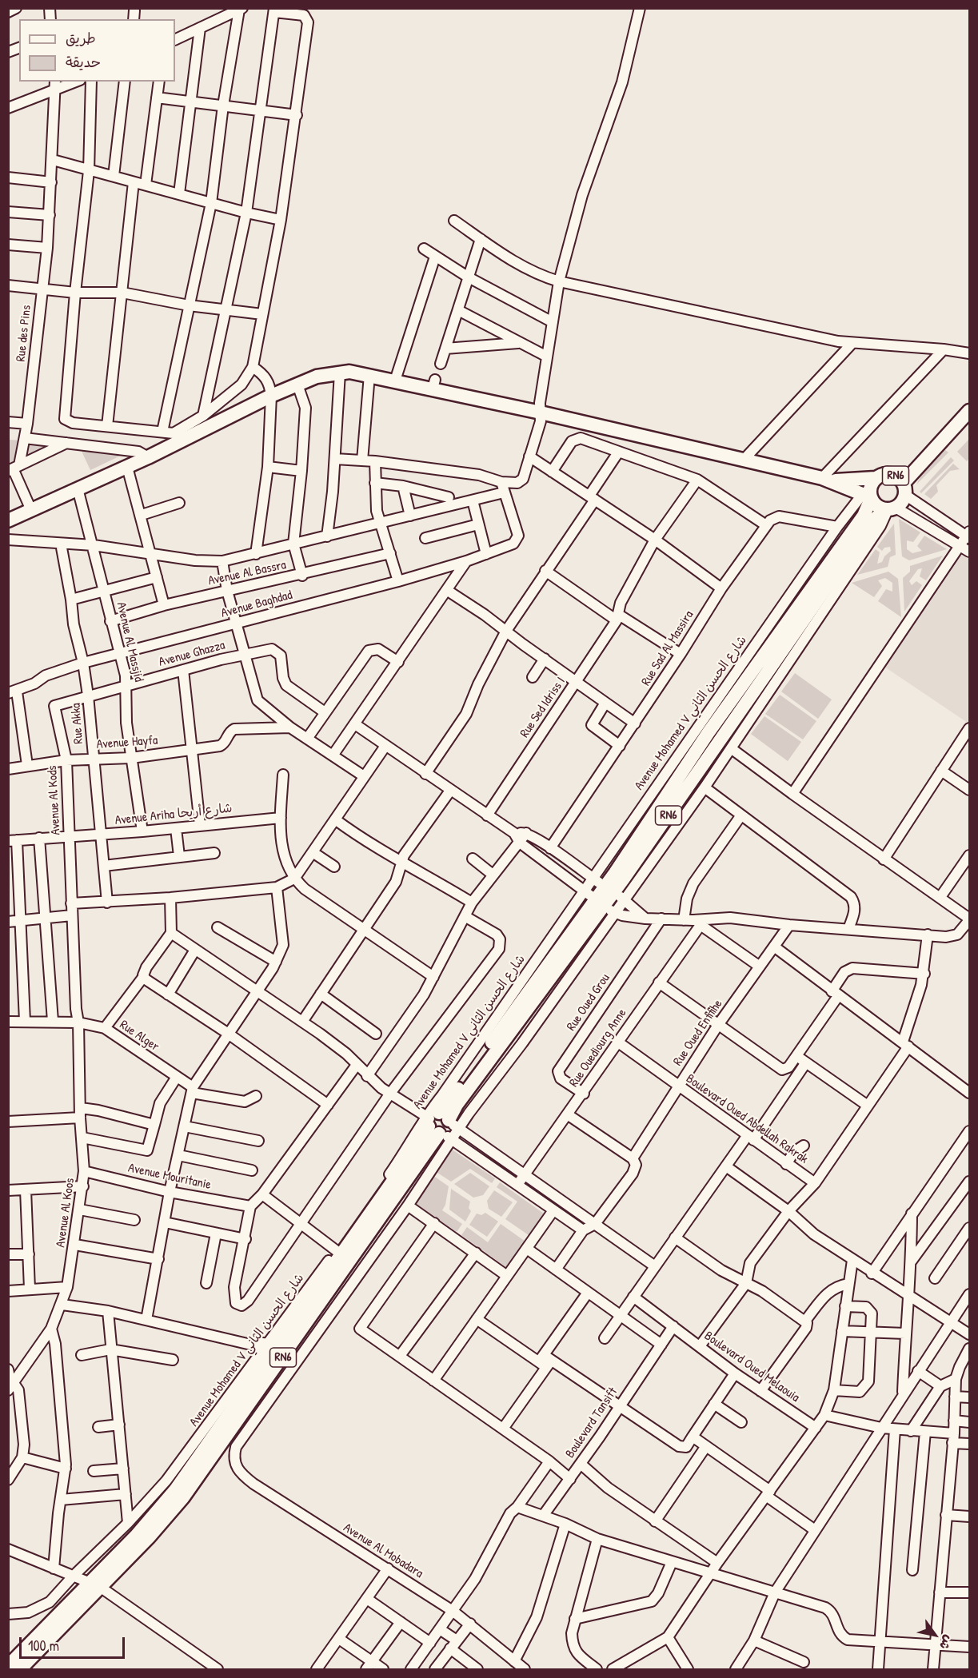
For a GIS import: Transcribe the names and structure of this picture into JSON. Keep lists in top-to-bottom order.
{
  "streets": {
    "main road": ["RN6"],
    "street": [
      "Rue des Pins",
      "Avenue Al Bassra",
      "Avenue Baghdad",
      "Avenue Al Massjid",
      "Rue Sad Al Massira",
      "Avenue Ghazza",
      "Rue Sed Idriss I",
      "Avenue Mohamed V شارع الحسن الثاني",
      "Rue Akka",
      "Avenue Hayfa",
      "Avenue Al Kods",
      "Avenue Ariha شارع أريحا",
      "Rue Oued Grou",
      "Rue Oued Enfifihe",
      "Rue Alger",
      "Rue Ouediourg Anne",
      "Boulevard Oued Abdellah Rakrak",
      "Avenue Mouritanie",
      "Avenue Al Koos",
      "Boulevard Oued Melaouia",
      "Boulevard Tansift",
      "Avenue Al Mobadara"
    ]
  },
  "crossings": [
    ["RN6", "Avenue Mohamed V شارع الحسن الثاني"],
    ["RN6", "Avenue Al Mobadara"],
    ["Avenue Al Bassra", "Avenue Al Massjid"],
    ["Avenue Baghdad", "Avenue Al Massjid"],
    ["Avenue Baghdad", "Rue Akka"],
    ["Avenue Al Massjid", "Avenue Ghazza"],
    ["Avenue Al Massjid", "Avenue Hayfa"],
    ["Avenue Al Massjid", "Avenue Ariha شارع أريحا"],
    ["Avenue Ghazza", "Rue Akka"],
    ["Avenue Ghazza", "Avenue Al Kods"],
    ["Avenue Mohamed V شارع الحسن الثاني", "Avenue Al Mobadara"],
    ["Rue Akka", "Avenue Hayfa"],
    ["Rue Akka", "Avenue Ariha شارع أريحا"],
    ["Avenue Hayfa", "Avenue Al Kods"],
    ["Avenue Al Kods", "Avenue Ariha شارع أريحا"],
    ["Avenue Al Kods", "Avenue Al Koos"],
    ["Rue Oued Grou", "Rue Ouediourg Anne"],
    ["Rue Oued Enfifihe", "Boulevard Oued Abdellah Rakrak"],
    ["Rue Alger", "Avenue Al Koos"],
    ["Rue Ouediourg Anne", "Boulevard Oued Abdellah Rakrak"],
    ["Avenue Mouritanie", "Avenue Al Koos"],
    ["Boulevard Oued Melaouia", "Boulevard Tansift"]
  ],
  "legend": ["طريق", "حديقة"],
  "scale_bar": "100 m",
  "north": "bottom right"
}
